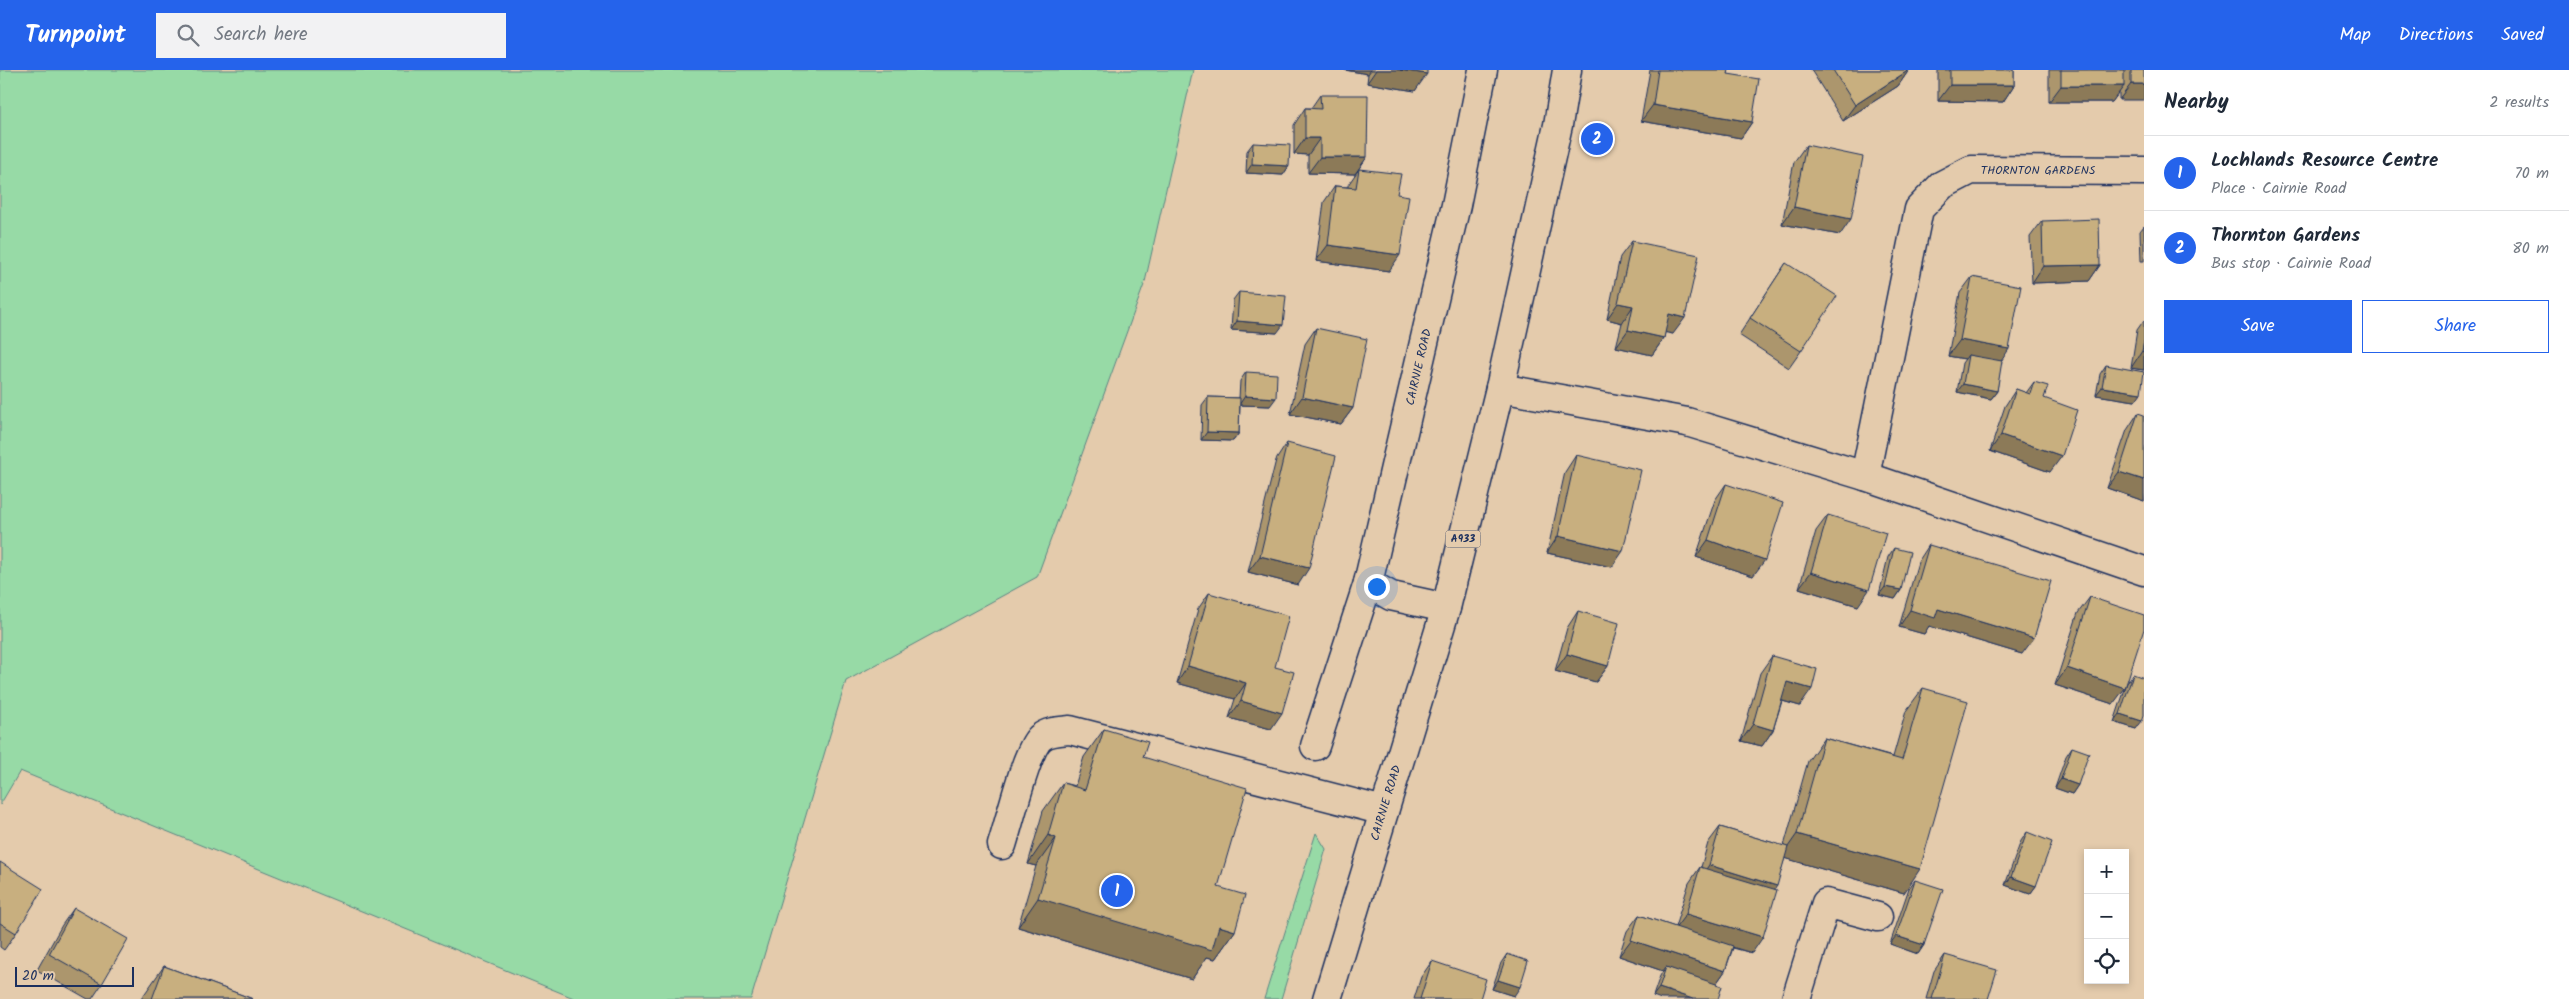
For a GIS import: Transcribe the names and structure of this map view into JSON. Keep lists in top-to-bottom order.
{
  "streets": {
    "street": ["THORNTON GARDENS", "CAIRNIE ROAD", "A933"]
  },
  "scale_bar": "20 m",
  "page": {
    "header": "Turnpoint",
    "search": "Search here",
    "nav": ["Map", "Directions", "Saved"],
    "heading": ["Nearby", "2 results"],
    "pins": ["2", "1"],
    "list": [
      {
        "mark": "1",
        "name": "Lochlands Resource Centre",
        "note": "Place · Cairnie Road",
        "value": "70 m"
      },
      {
        "mark": "2",
        "name": "Thornton Gardens",
        "note": "Bus stop · Cairnie Road",
        "value": "80 m"
      }
    ],
    "buttons": ["Save", "Share"],
    "map_buttons": ["+", "−"],
    "scale": "20 m"
  }
}
